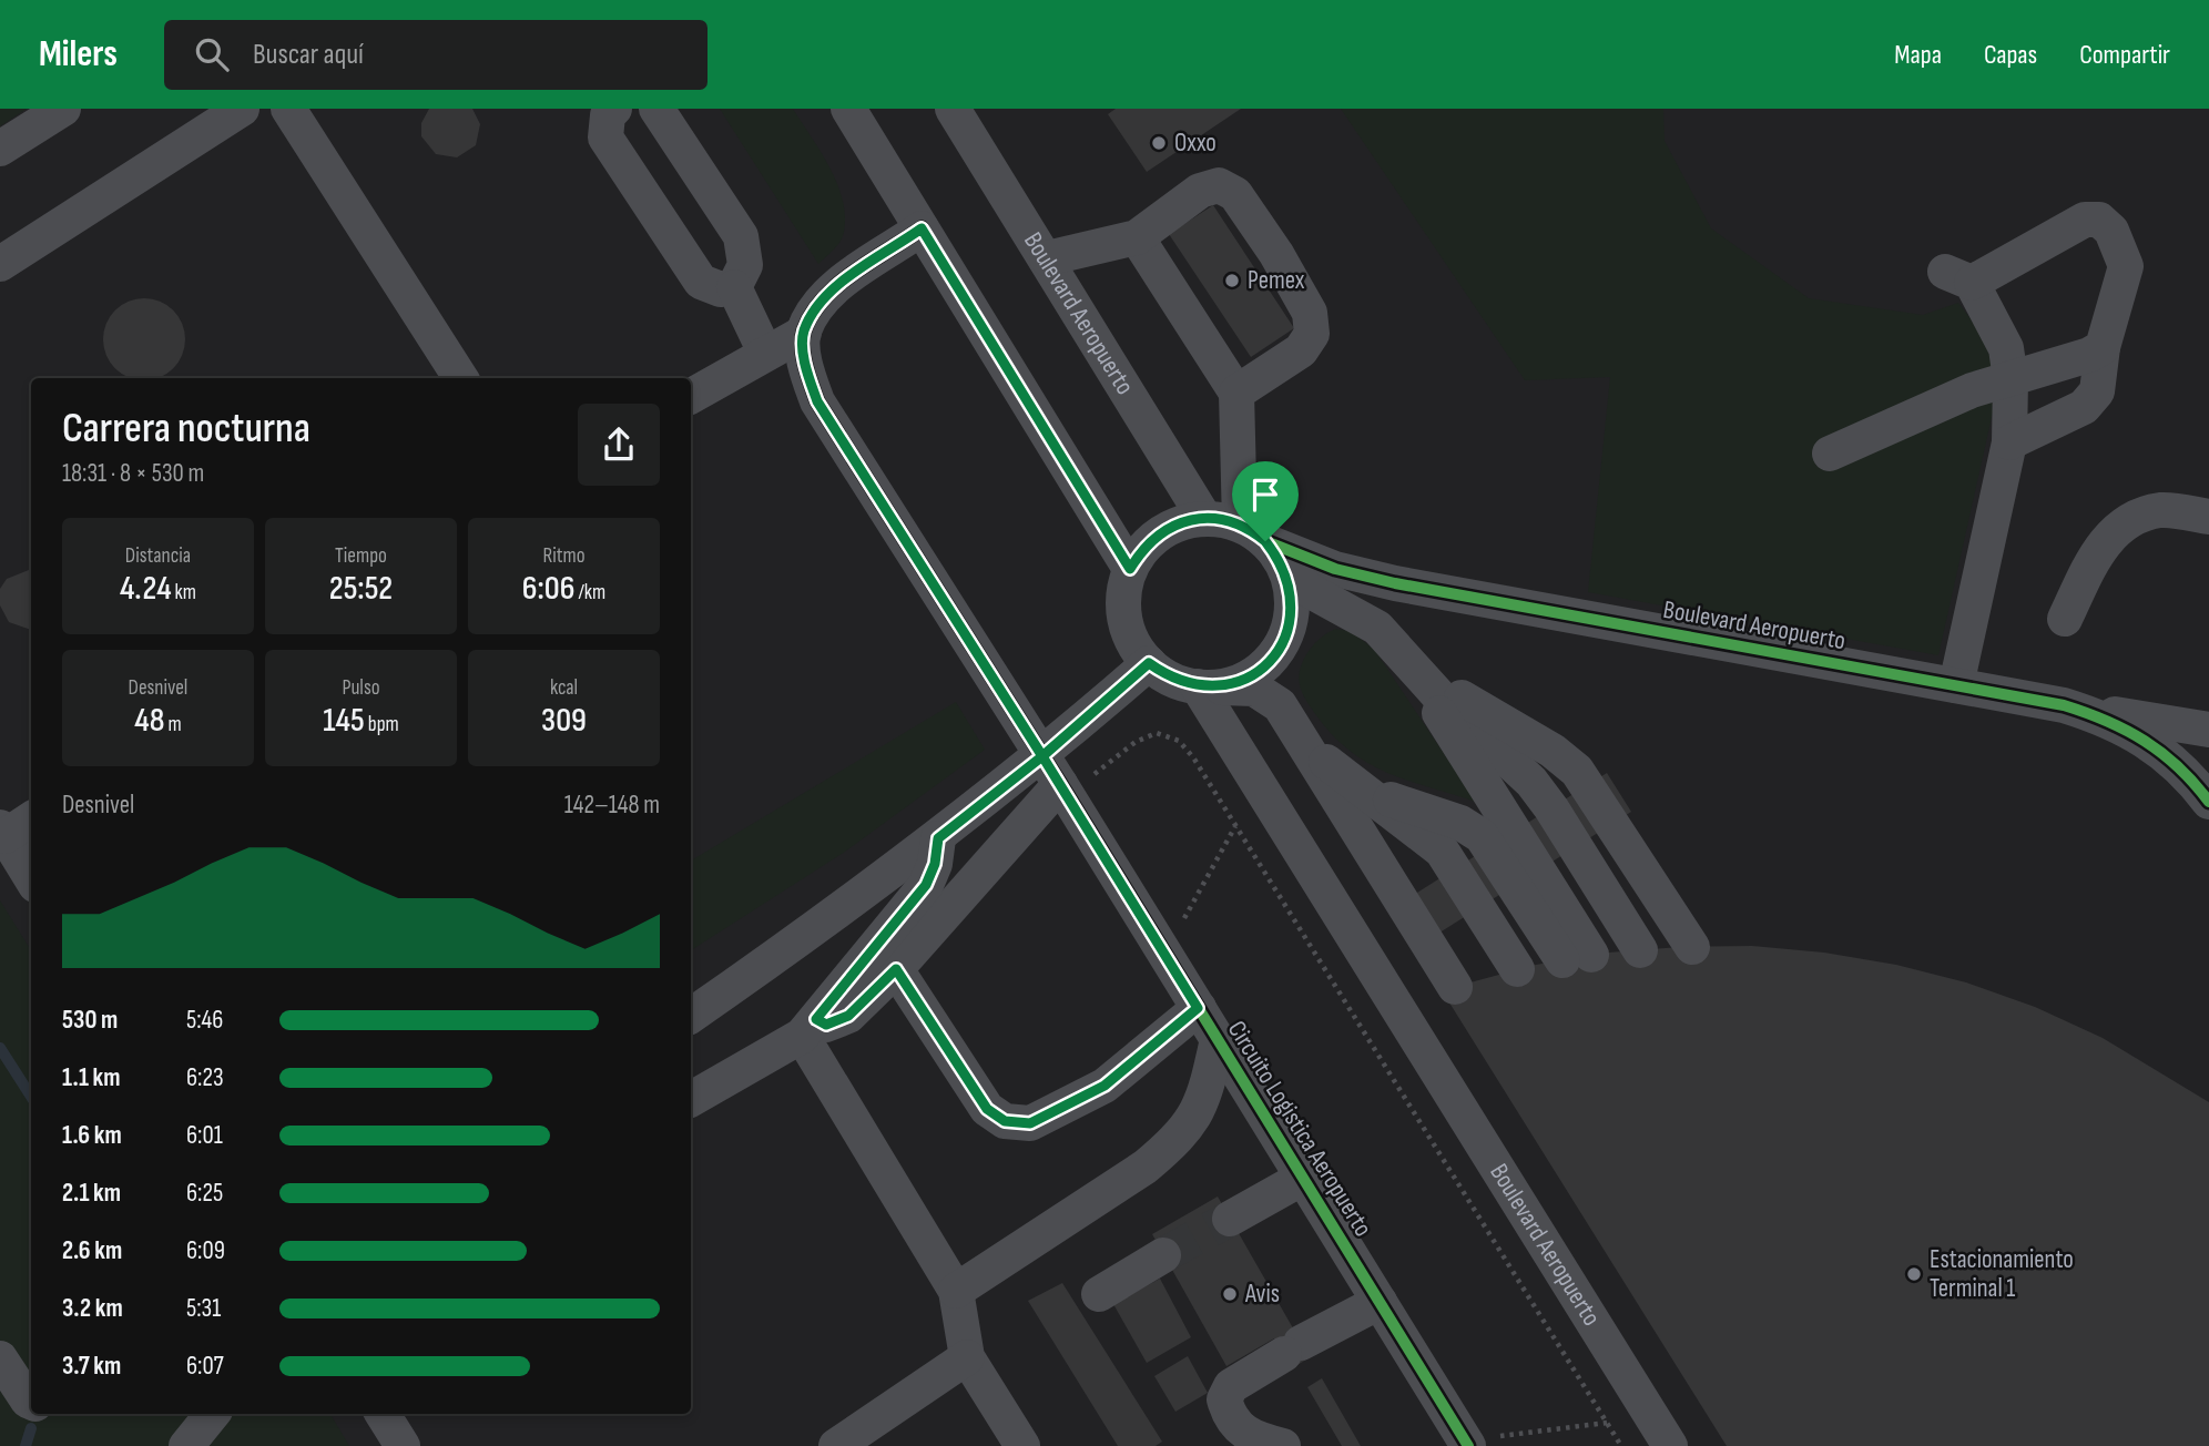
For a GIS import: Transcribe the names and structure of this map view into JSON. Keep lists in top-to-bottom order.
{
  "streets": {
    "street": ["Boulevard Aeropuerto", "Circuito Logistica Aeropuerto"]
  },
  "places": [
    "Oxxo",
    "Pemex",
    "Estacionamiento Terminal 1",
    "Avis"
  ],
  "page": {
    "header": "Milers",
    "search": "Buscar aquí",
    "nav": ["Mapa", "Capas", "Compartir"],
    "heading": ["Carrera nocturna", "18:31 · 8 × 530 m"],
    "stats": [
      ["Distancia", "4.24 km"],
      ["Tiempo", "25:52"],
      ["Ritmo", "6:06 /km"],
      ["Desnivel", "48 m"],
      ["Pulso", "145 bpm"],
      ["kcal", "309"]
    ],
    "chart": ["Desnivel", "142–148 m"],
    "list": [
      {
        "name": "530 m",
        "note": "5:46"
      },
      {
        "name": "1.1 km",
        "note": "6:23"
      },
      {
        "name": "1.6 km",
        "note": "6:01"
      },
      {
        "name": "2.1 km",
        "note": "6:25"
      },
      {
        "name": "2.6 km",
        "note": "6:09"
      },
      {
        "name": "3.2 km",
        "note": "5:31"
      },
      {
        "name": "3.7 km",
        "note": "6:07"
      }
    ]
  }
}
